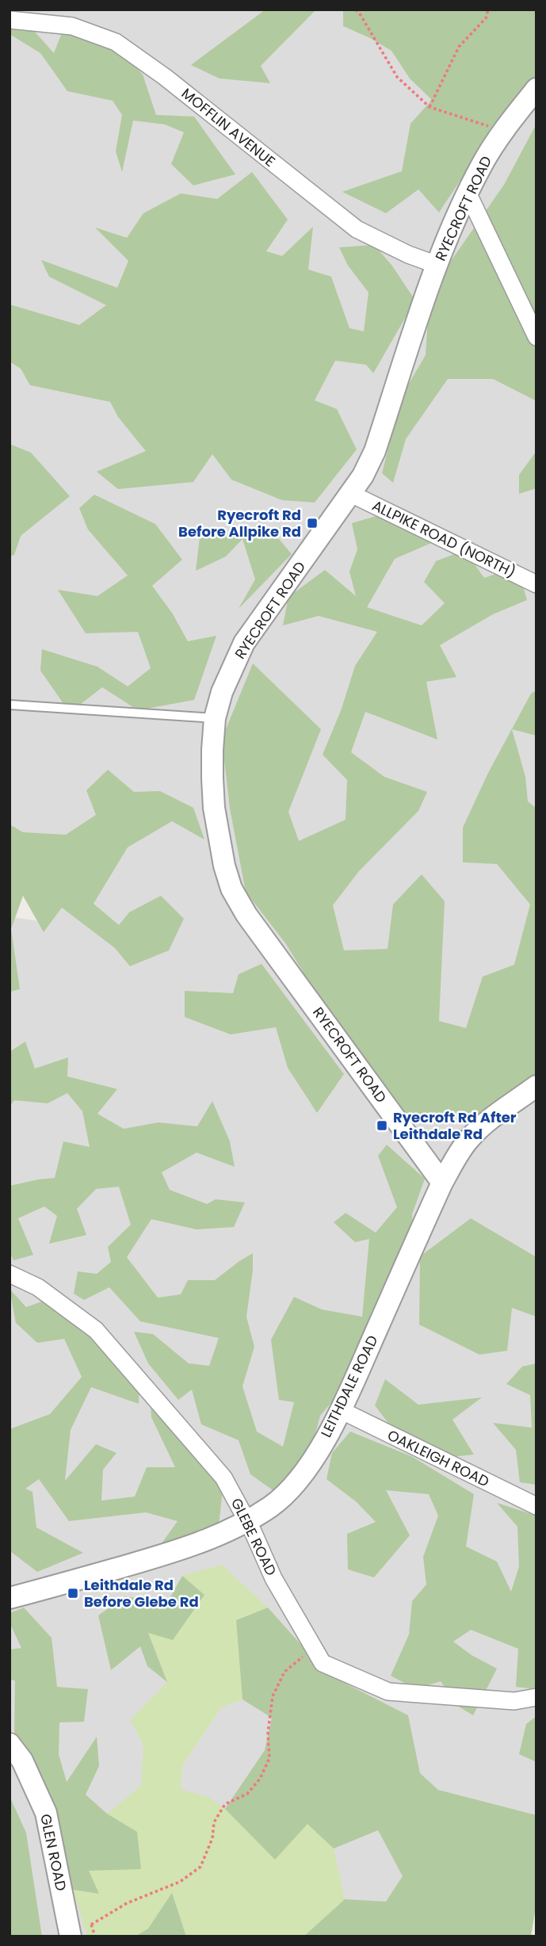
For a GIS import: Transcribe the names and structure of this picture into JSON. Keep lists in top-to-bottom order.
{
  "streets": {
    "street": [
      "MOFFLIN AVENUE",
      "RYECROFT ROAD",
      "ALLPIKE ROAD (NORTH)",
      "LEITHDALE ROAD",
      "OAKLEIGH ROAD",
      "GLEBE ROAD",
      "GLEN ROAD"
    ]
  },
  "crossings": [
    ["MOFFLIN AVENUE", "RYECROFT ROAD"],
    ["RYECROFT ROAD", "ALLPIKE ROAD (NORTH)"],
    ["RYECROFT ROAD", "LEITHDALE ROAD"],
    ["LEITHDALE ROAD", "OAKLEIGH ROAD"],
    ["LEITHDALE ROAD", "GLEBE ROAD"]
  ],
  "places": {
    "transit": ["Ryecroft Rd Before Allpike Rd", "Ryecroft Rd After Leithdale Rd", "Leithdale Rd Before Glebe Rd"]
  }
}
